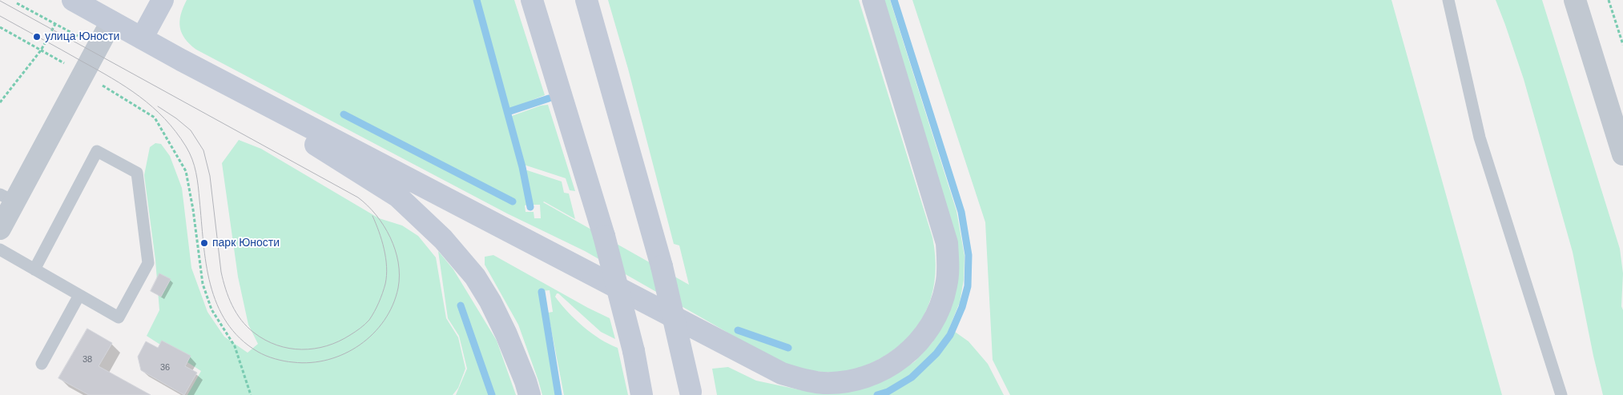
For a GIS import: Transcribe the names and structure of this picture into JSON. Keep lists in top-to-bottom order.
{
  "places": ["улица Юности", "парк Юности"],
  "house_numbers": ["38", "36"]
}
